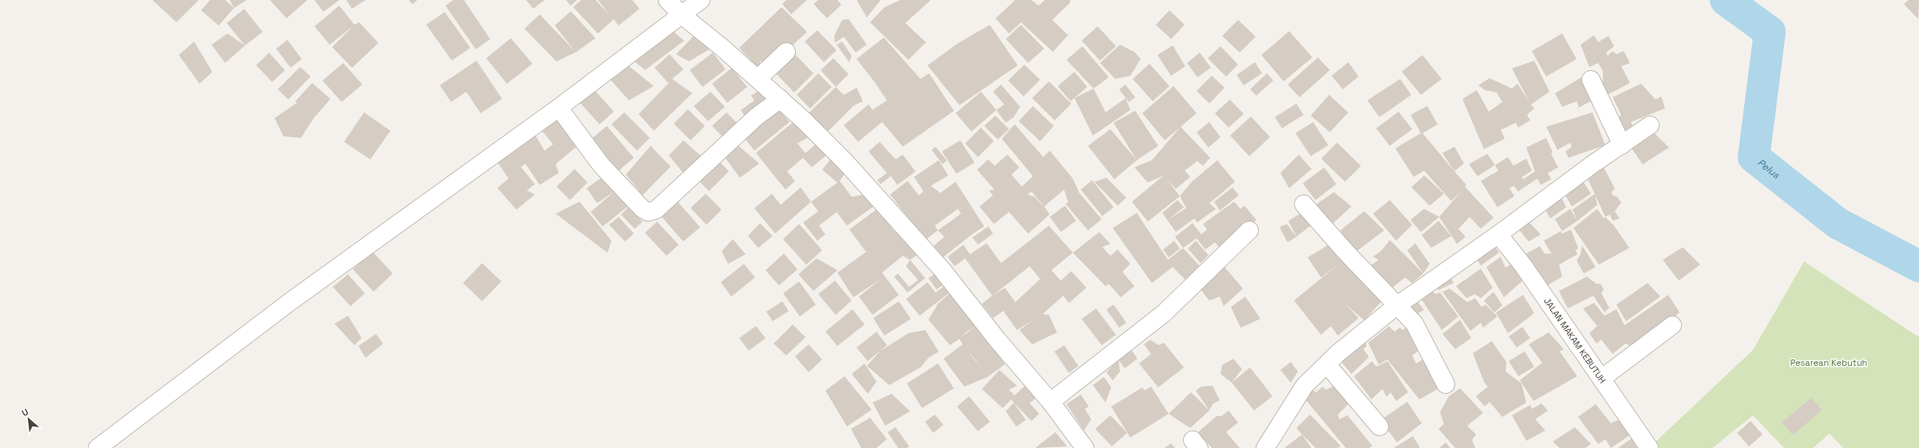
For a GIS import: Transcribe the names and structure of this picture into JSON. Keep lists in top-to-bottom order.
{
  "streets": {
    "street": ["JALAN MAKAM KEBUTUH"]
  },
  "water": ["Pelus"],
  "parks": ["Pesarean Kebutuh"],
  "north": "top left"
}
